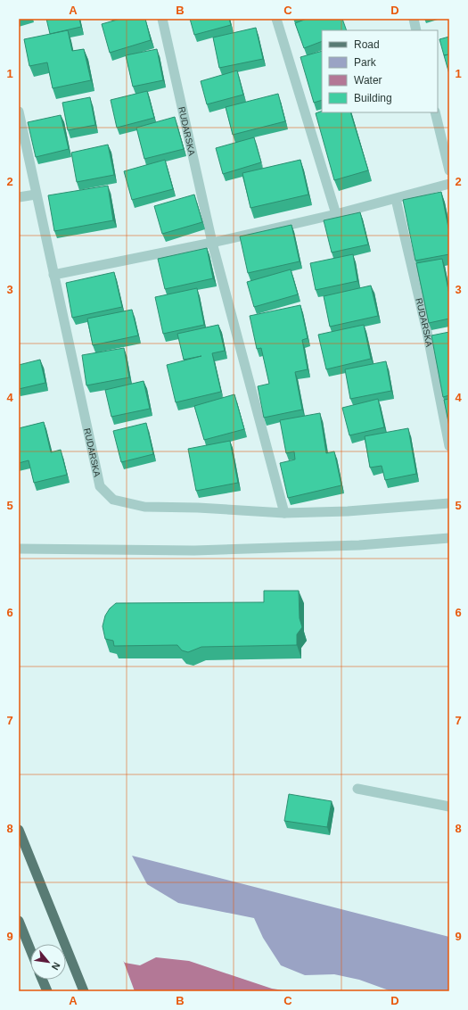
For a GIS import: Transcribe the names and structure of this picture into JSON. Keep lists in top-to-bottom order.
{
  "streets": {
    "street": ["RUDARSKA"]
  },
  "legend": [
    "Road",
    "Park",
    "Water",
    "Building"
  ],
  "north": "bottom right",
  "grid": {
    "columns": [
      "A",
      "B",
      "C",
      "D"
    ],
    "rows": [
      "1",
      "2",
      "3",
      "4",
      "5",
      "6",
      "7",
      "8",
      "9"
    ]
  }
}
